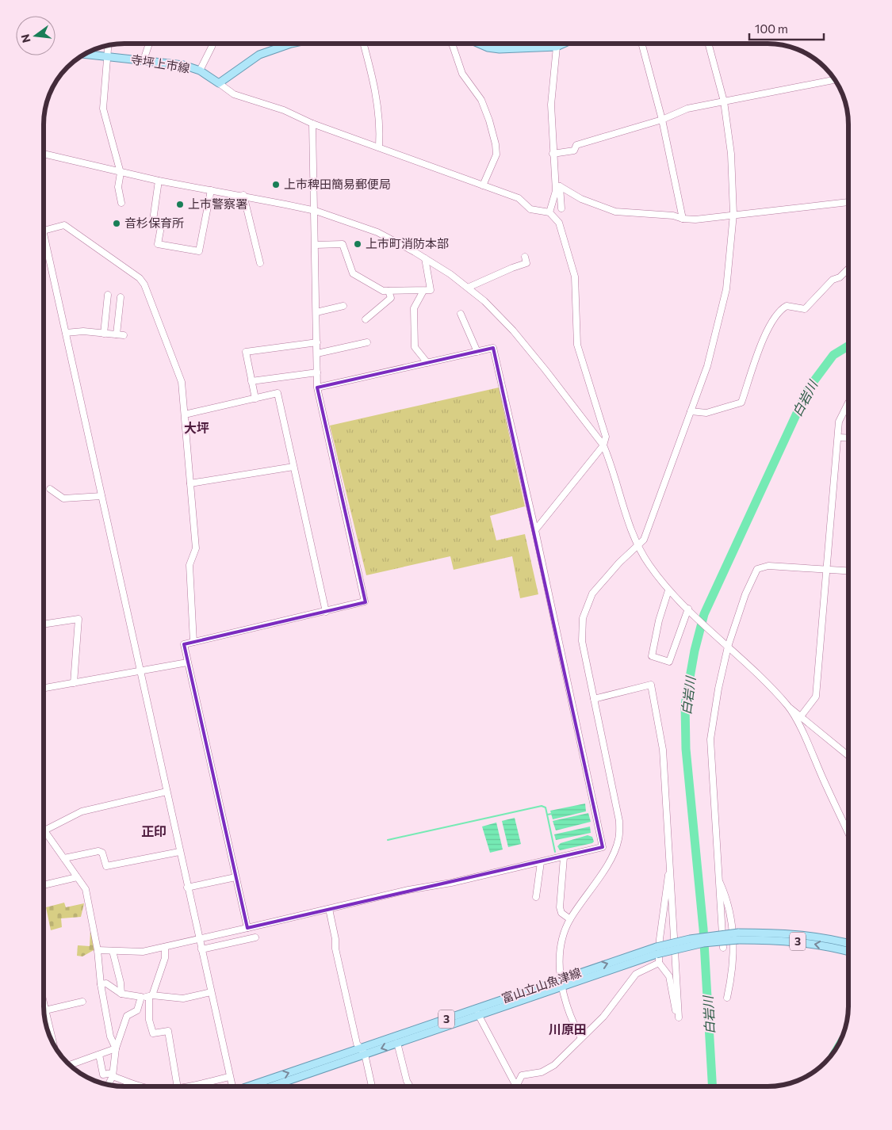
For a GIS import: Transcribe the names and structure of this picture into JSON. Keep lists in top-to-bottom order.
{
  "streets": {
    "main road": ["寺坪上市線", "3", "富山立山魚津線"]
  },
  "districts": ["大坪", "正印", "川原田"],
  "water": ["白岩川"],
  "places": [
    "上市稗田簡易郵便局",
    "上市警察署",
    "音杉保育所",
    "上市町消防本部"
  ],
  "scale_bar": "100 m",
  "north": "left"
}
